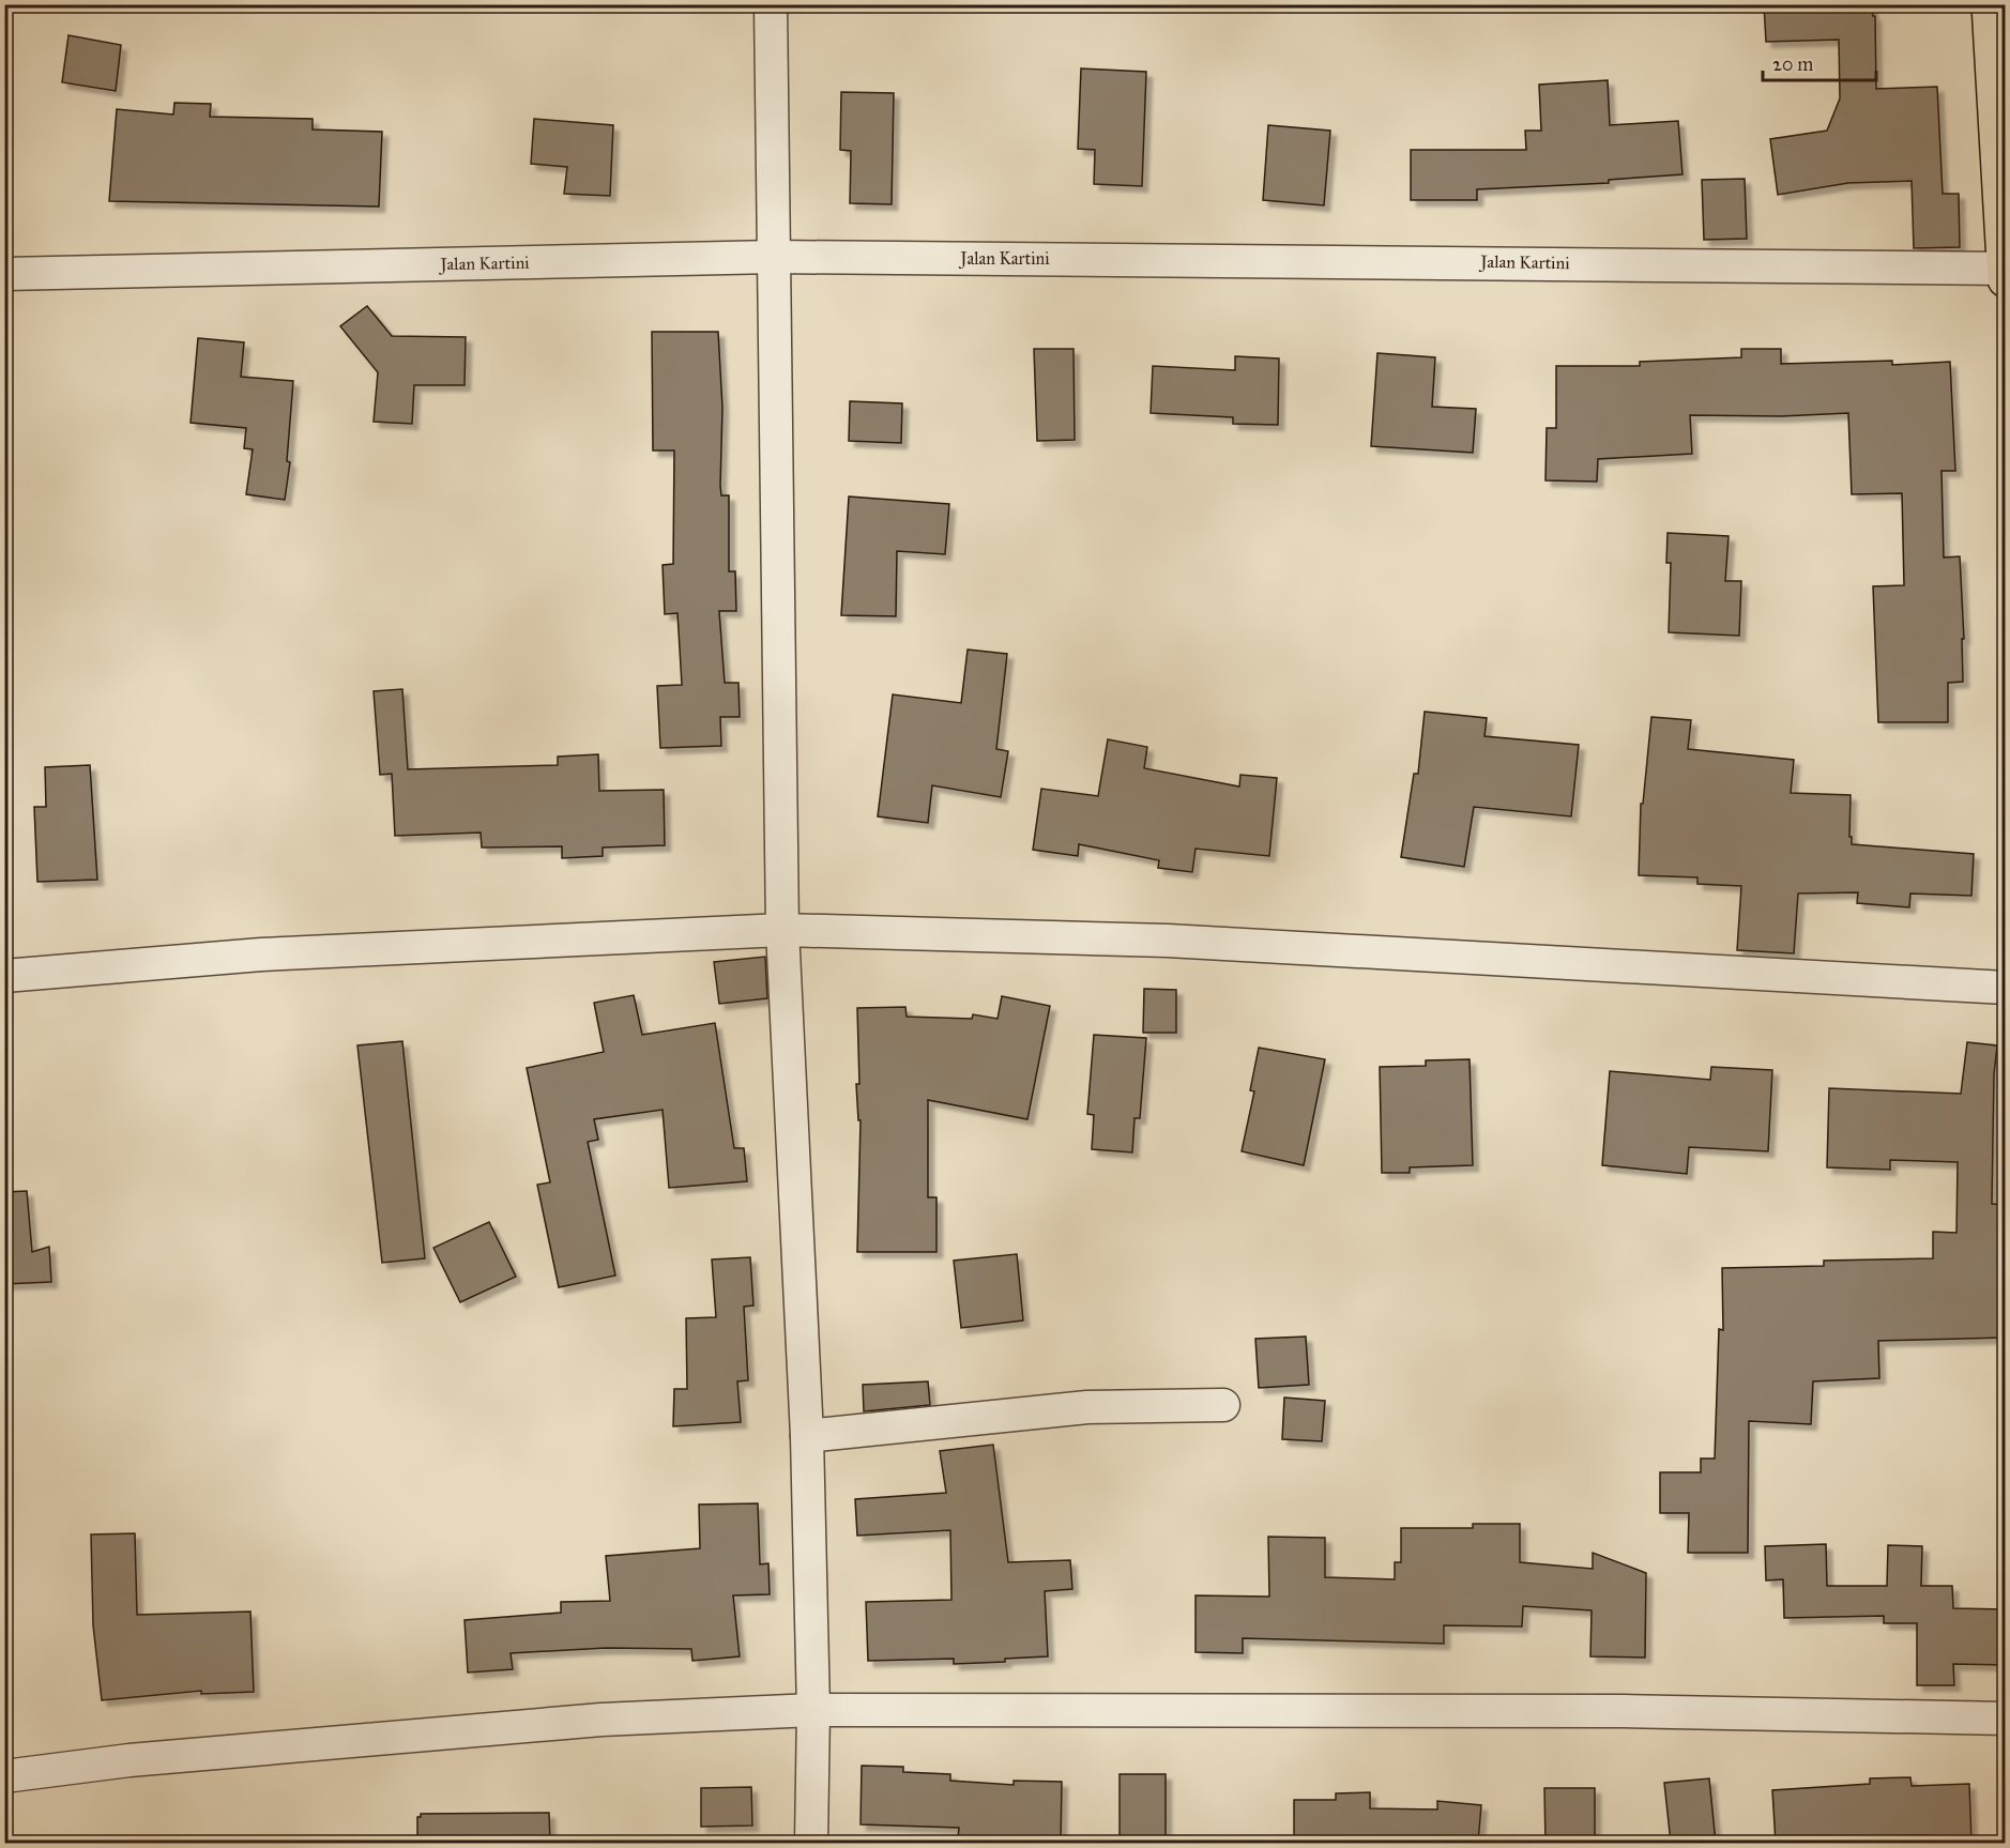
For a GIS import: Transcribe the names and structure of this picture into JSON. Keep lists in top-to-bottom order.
{
  "streets": {
    "street": ["Jalan Kartini"]
  },
  "scale_bar": "20 m"
}
